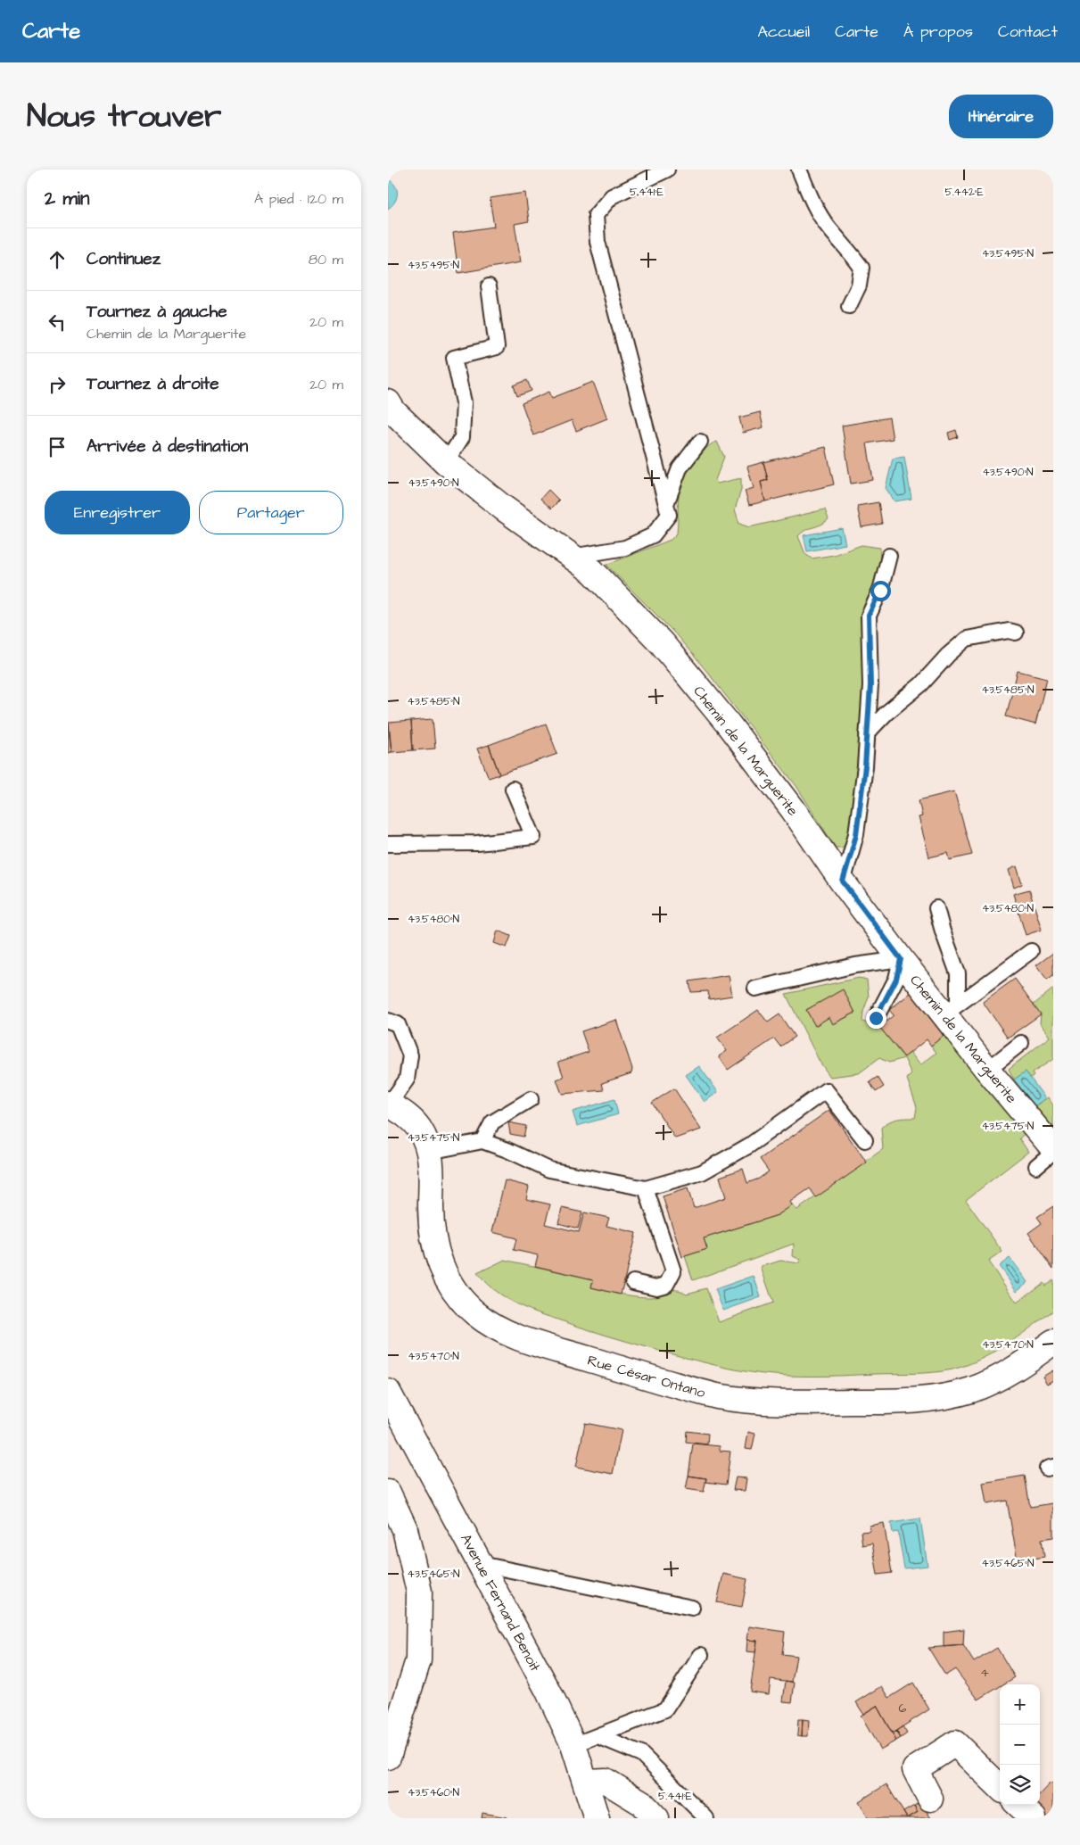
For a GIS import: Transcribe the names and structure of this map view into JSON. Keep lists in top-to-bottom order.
{
  "streets": {
    "street": ["Chemin de la Marguerite", "Rue César Ontano", "Avenue Fernand Benoit"]
  },
  "house_numbers": ["4", "6"],
  "page": {
    "header": "Carte",
    "nav": [
      "Accueil",
      "Carte",
      "À propos",
      "Contact"
    ],
    "title": "Nous trouver",
    "buttons": [
      "Itinéraire",
      ["Enregistrer", "Partager"]
    ],
    "heading": ["2 min", "À pied · 120 m"],
    "list": [
      ["Continuez", "80 m"],
      ["Tournez à gauche", "Chemin de la Marguerite", "20 m"],
      ["Tournez à droite", "20 m"],
      "Arrivée à destination"
    ],
    "map_buttons": ["+", "−"]
  },
  "coordinates": [
    "5.441°E",
    "5.442°E",
    "43.5495°N",
    "43.5490°N",
    "43.5485°N",
    "43.5480°N",
    "43.5475°N",
    "43.5470°N",
    "43.5465°N",
    "43.5460°N"
  ]
}
